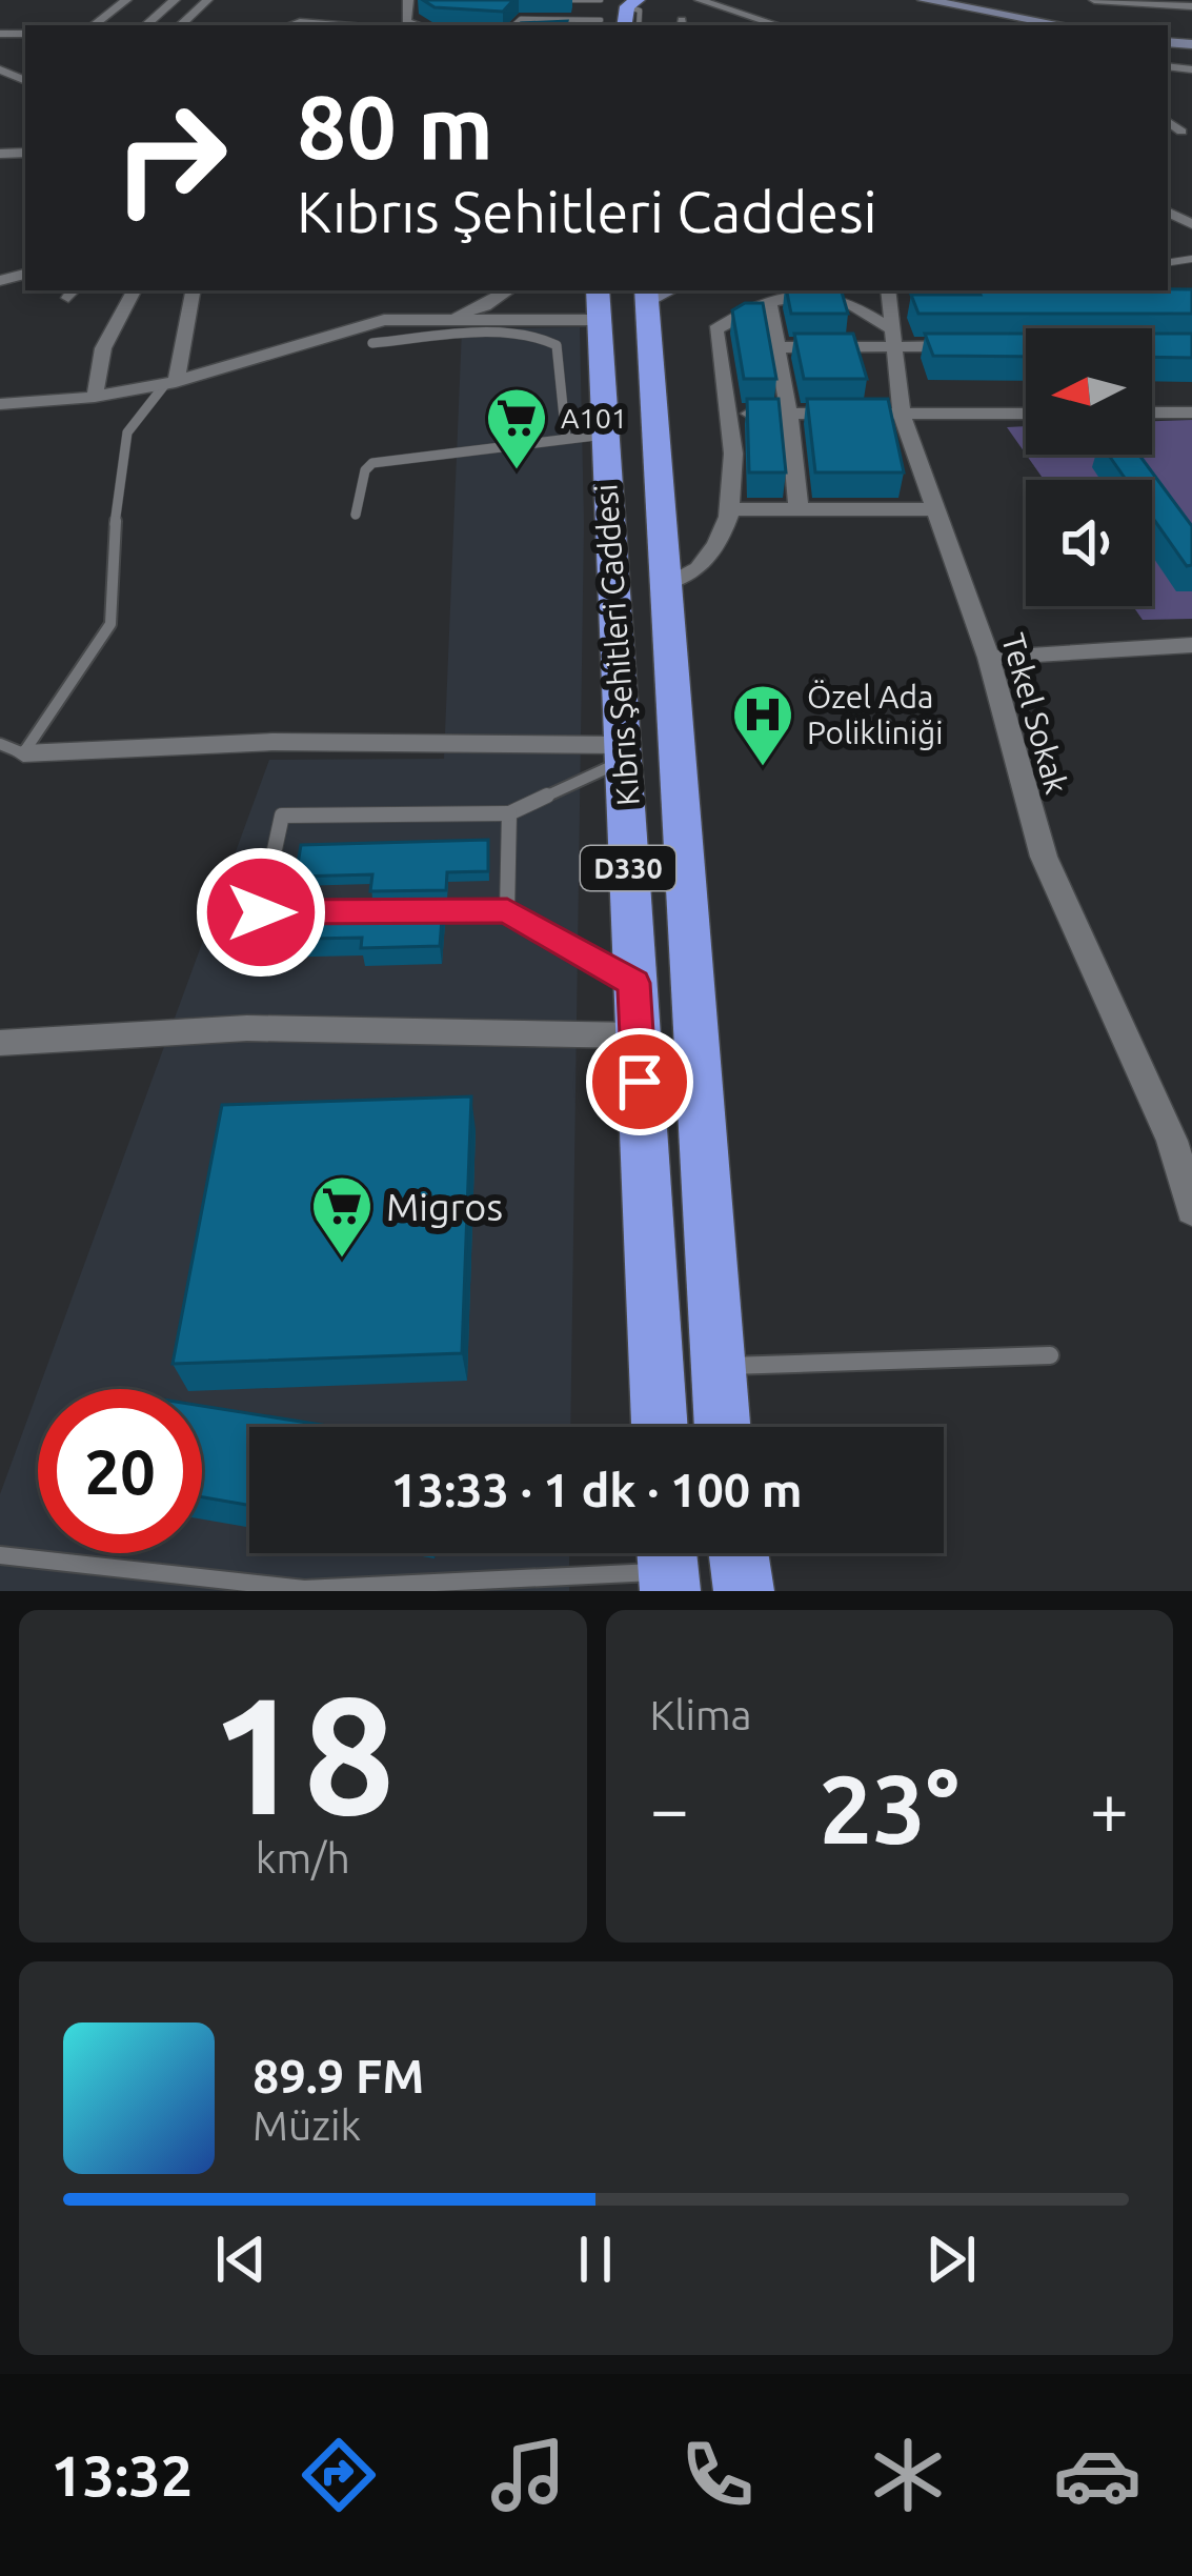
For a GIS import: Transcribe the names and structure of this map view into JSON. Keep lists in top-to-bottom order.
{
  "streets": {
    "highway": ["Kıbrıs Şehitleri Caddesi", "D330"],
    "street": ["Tekel Sokak"]
  },
  "places": {
    "supermarket": ["A101", "Migros"],
    "hospital": ["Özel Ada Polikliniği"]
  },
  "north": "left",
  "page": {
    "turn": ["80 m", "Kıbrıs Şehitleri Caddesi"],
    "limit": "20",
    "trip": "13:33 · 1 dk · 100 m",
    "tile": [
      ["18", "km/h"],
      "Klima"
    ],
    "heat": ["−", "23°", "+"],
    "song": ["89.9 FM", "Müzik"],
    "tabs": "13:32"
  }
}
